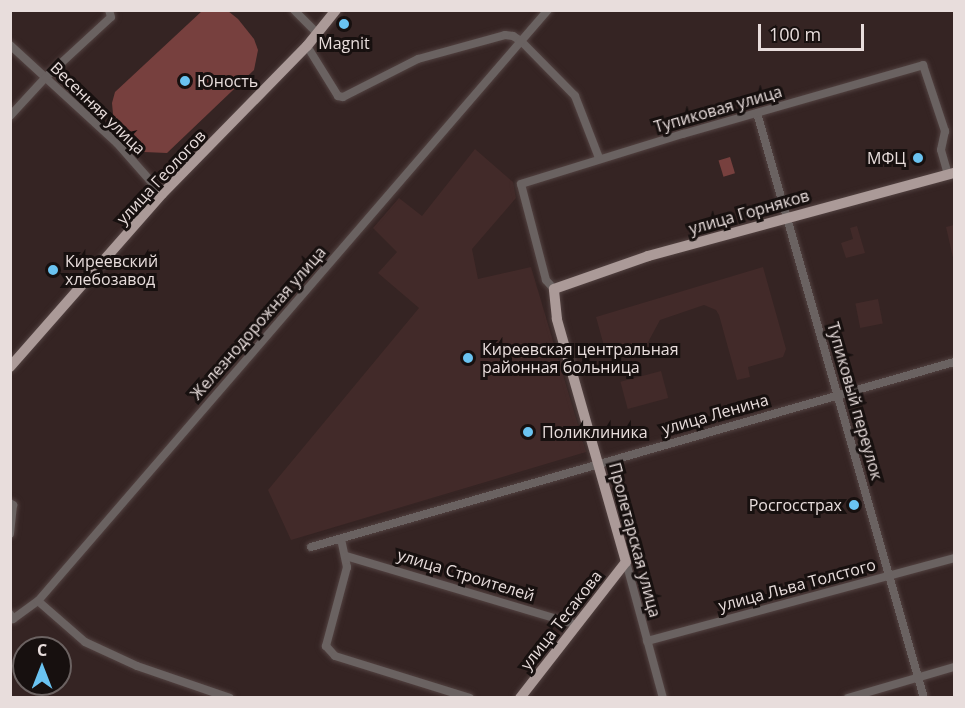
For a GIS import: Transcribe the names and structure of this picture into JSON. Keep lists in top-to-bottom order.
{
  "streets": {
    "main road": [
      "улица Геологов",
      "улица Горняков",
      "Пролетарская улица",
      "улица Тесакова"
    ],
    "street": [
      "Весенняя улица",
      "Тупиковая улица",
      "Железнодорожная улица",
      "Тупиковый переулок",
      "улица Ленина",
      "улица Строителей",
      "улица Льва Толстого"
    ]
  },
  "crossings": [
    ["Весенняя улица", "улица Геологов"],
    ["Тупиковая улица", "улица Горняков"],
    ["Тупиковая улица", "Тупиковый переулок"],
    ["Тупиковая улица", "Пролетарская улица"],
    ["улица Горняков", "Тупиковый переулок"],
    ["улица Горняков", "Пролетарская улица"],
    ["Тупиковый переулок", "улица Ленина"],
    ["Тупиковый переулок", "улица Льва Толстого"],
    ["улица Ленина", "Пролетарская улица"],
    ["Пролетарская улица", "улица Льва Толстого"],
    ["Пролетарская улица", "улица Тесакова"],
    ["улица Строителей", "улица Тесакова"]
  ],
  "places": [
    "Magnit",
    "Юность",
    "МФЦ",
    "Киреевский хлебозавод",
    "Киреевская центральная районная больница",
    "Поликлиника",
    "Росгосстрах"
  ],
  "scale_bar": "100 m",
  "north": "top"
}
